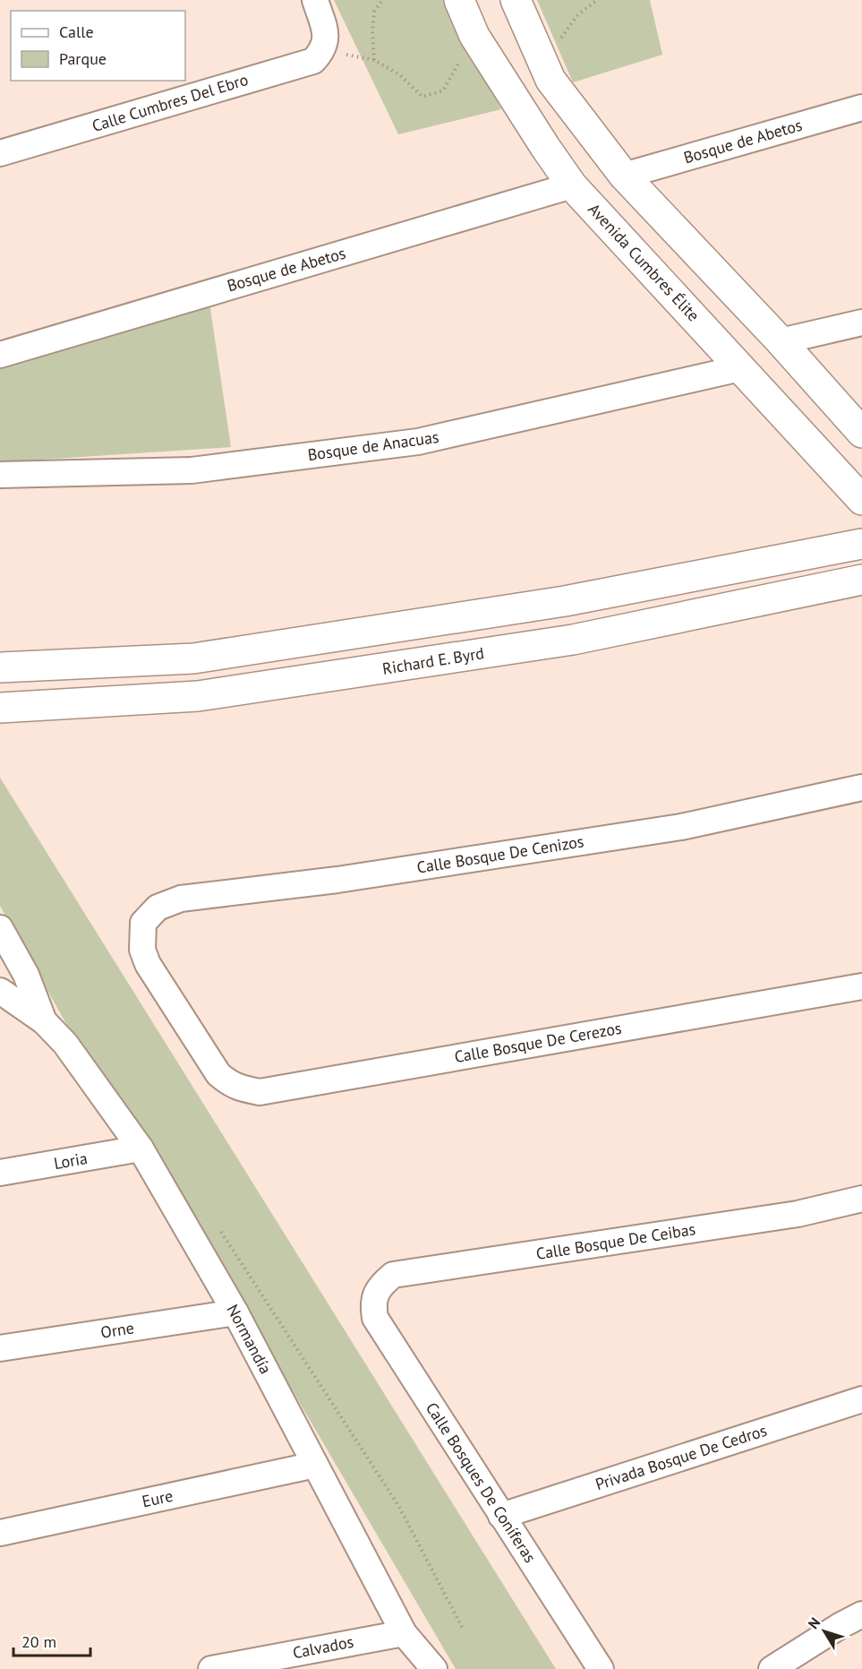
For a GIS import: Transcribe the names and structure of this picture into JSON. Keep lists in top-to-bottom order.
{
  "streets": {
    "street": [
      "Calle Cumbres Del Ebro",
      "Bosque de Abetos",
      "Avenida Cumbres Élite",
      "Bosque de Anacuas",
      "Richard E. Byrd",
      "Calle Bosque De Cenizos",
      "Calle Bosque De Cerezos",
      "Loria",
      "Calle Bosque De Ceibas",
      "Orne",
      "Normandía",
      "Privada Bosque De Cedros",
      "Calle Bosques De Coníferas",
      "Eure",
      "Calvados"
    ]
  },
  "crossings": [
    ["Bosque de Abetos", "Avenida Cumbres Élite"],
    ["Avenida Cumbres Élite", "Bosque de Anacuas"],
    ["Calle Bosque De Cenizos", "Calle Bosque De Cerezos"],
    ["Loria", "Normandía"],
    ["Calle Bosque De Ceibas", "Calle Bosques De Coníferas"],
    ["Orne", "Normandía"],
    ["Normandía", "Eure"],
    ["Normandía", "Calvados"],
    ["Privada Bosque De Cedros", "Calle Bosques De Coníferas"]
  ],
  "legend": ["Calle", "Parque"],
  "scale_bar": "20 m",
  "north": "top left"
}
